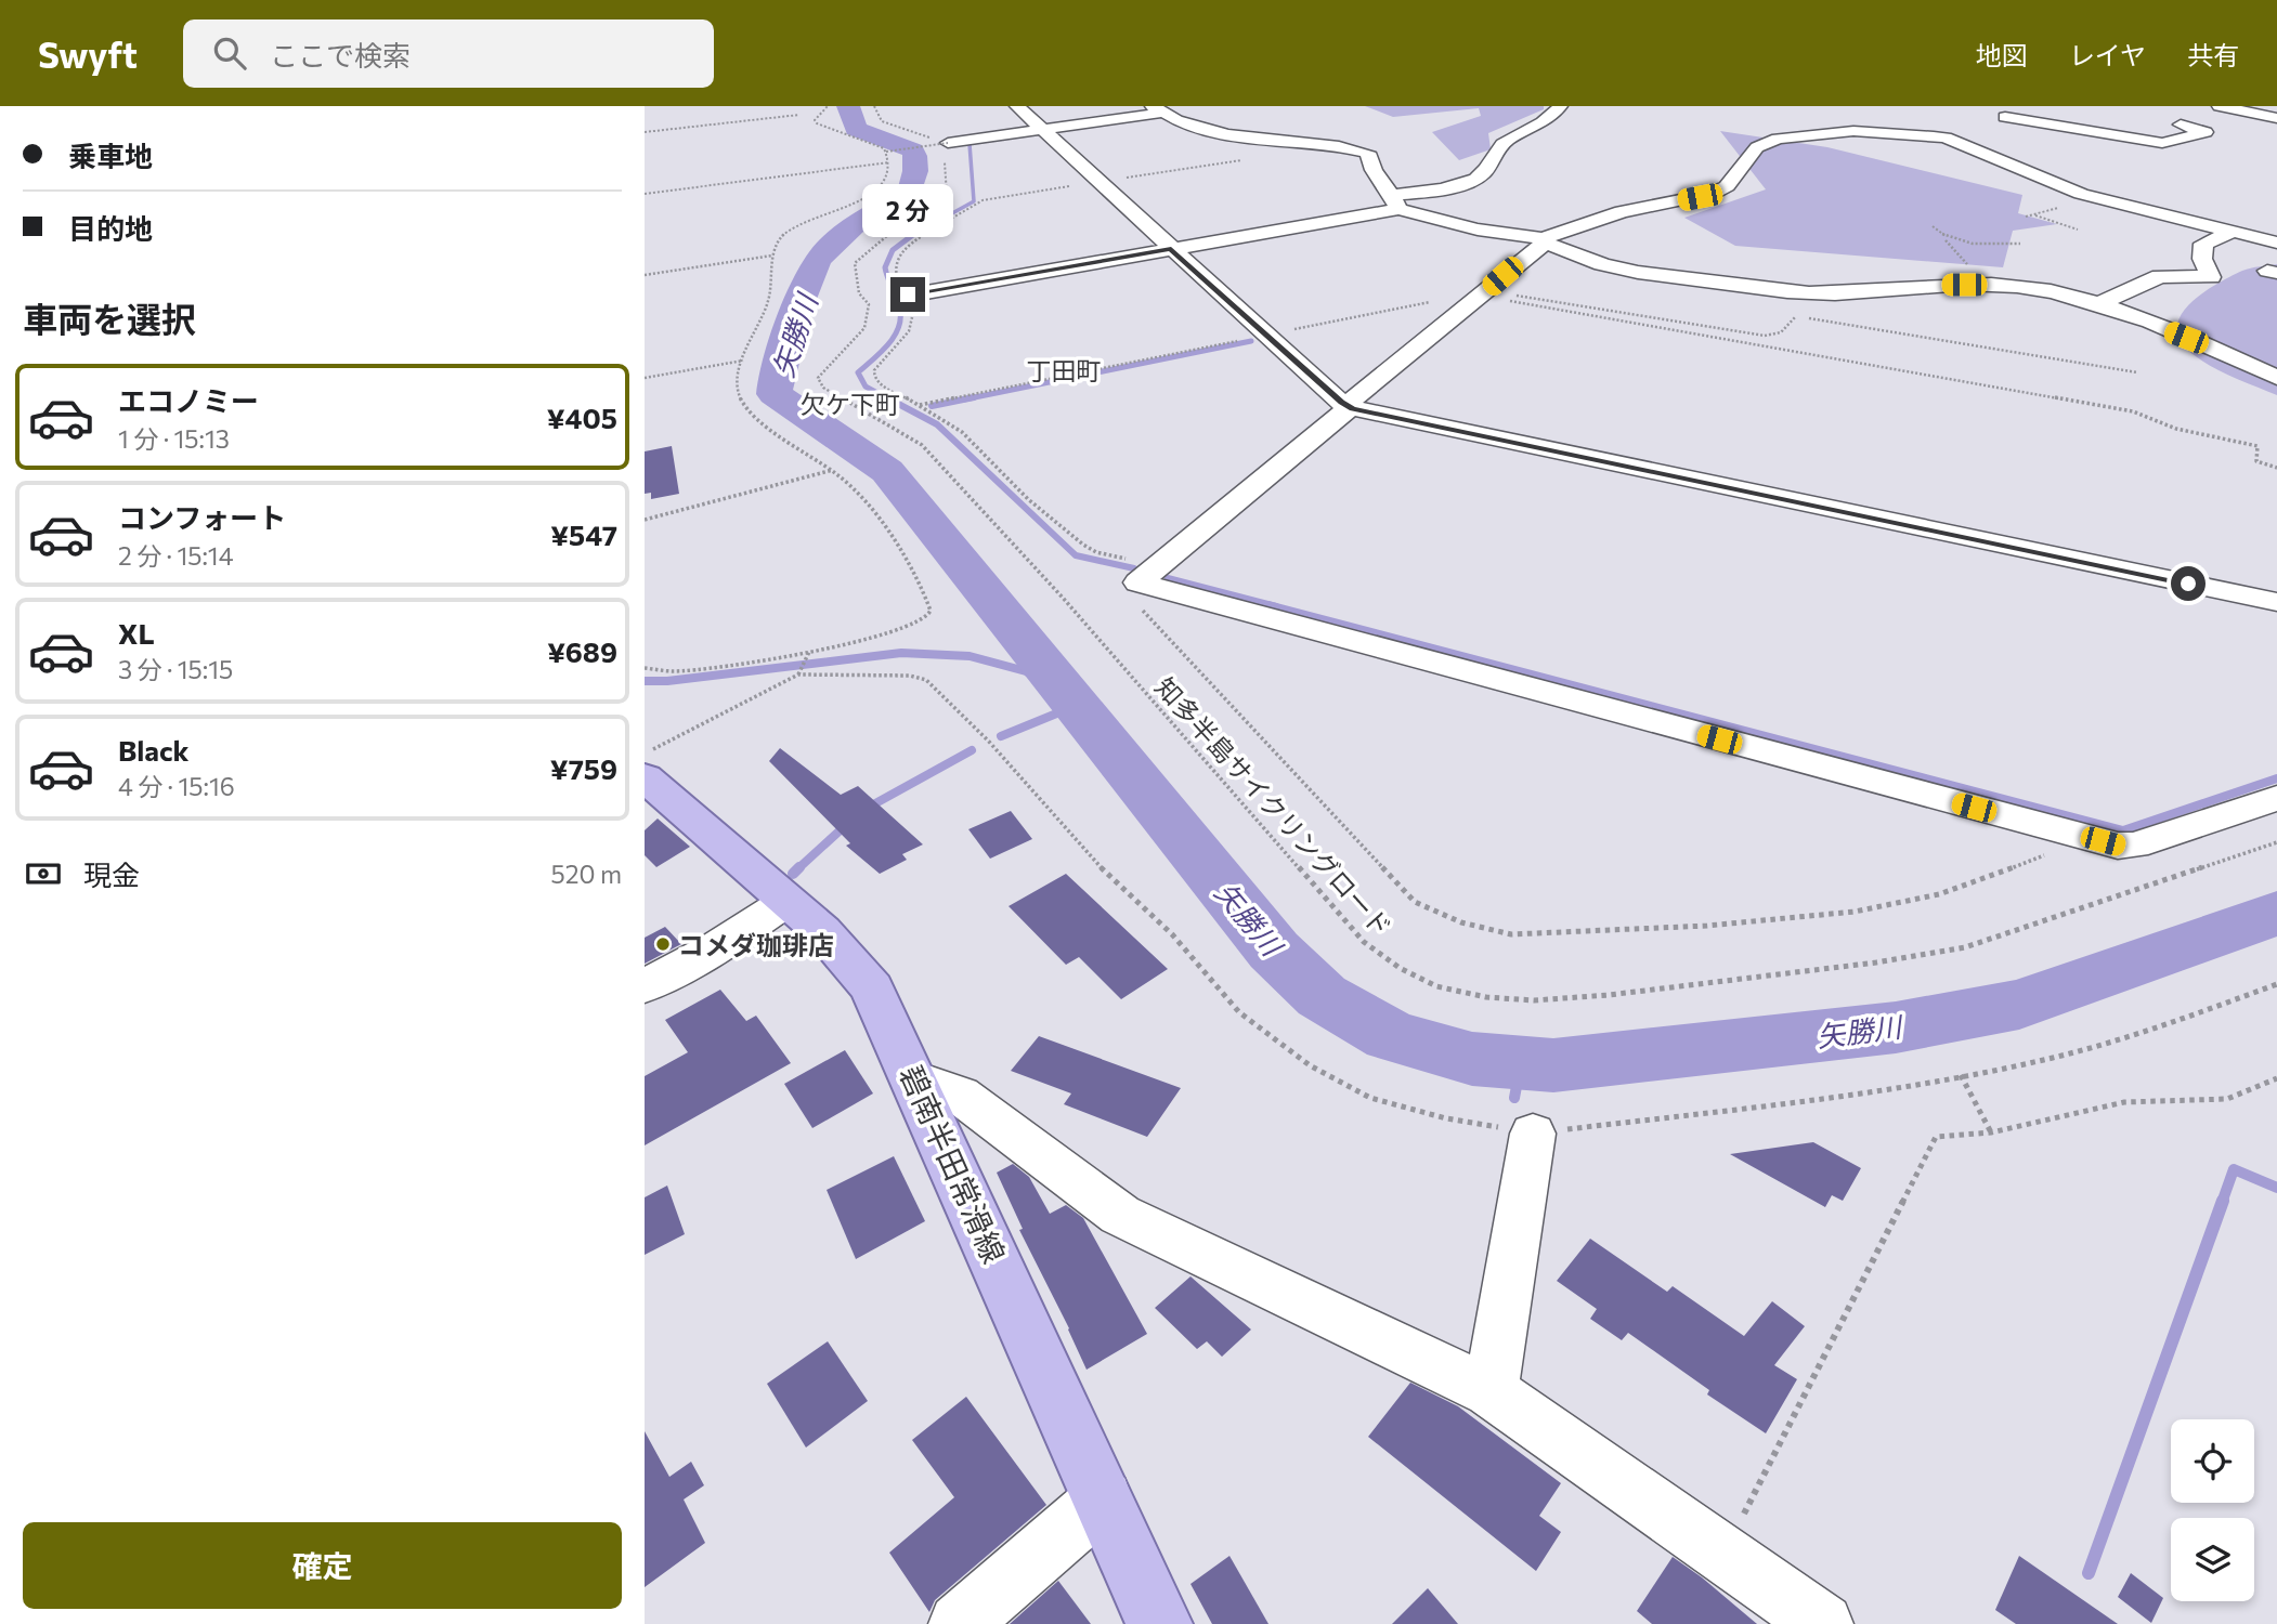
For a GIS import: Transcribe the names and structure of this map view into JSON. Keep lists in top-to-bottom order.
{
  "streets": {
    "main road": ["碧南半田常滑線"],
    "path": ["知多半島サイクリングロード"]
  },
  "districts": ["丁田町", "欠ケ下町"],
  "water": ["矢勝川"],
  "places": ["コメダ珈琲店"],
  "page": {
    "header": "Swyft",
    "search": "ここで検索",
    "nav": ["地図", "レイヤ", "共有"],
    "banner": ["乗車地", "目的地"],
    "bubble": "2 分",
    "heading": "車両を選択",
    "list": [
      {
        "name": "エコノミー",
        "note": "1 分 · 15:13",
        "value": "¥405"
      },
      {
        "name": "コンフォート",
        "note": "2 分 · 15:14",
        "value": "¥547"
      },
      {
        "name": "XL",
        "note": "3 分 · 15:15",
        "value": "¥689"
      },
      {
        "name": "Black",
        "note": "4 分 · 15:16",
        "value": "¥759"
      }
    ],
    "pay": ["現金", "520 m"],
    "buttons": "確定"
  }
}
